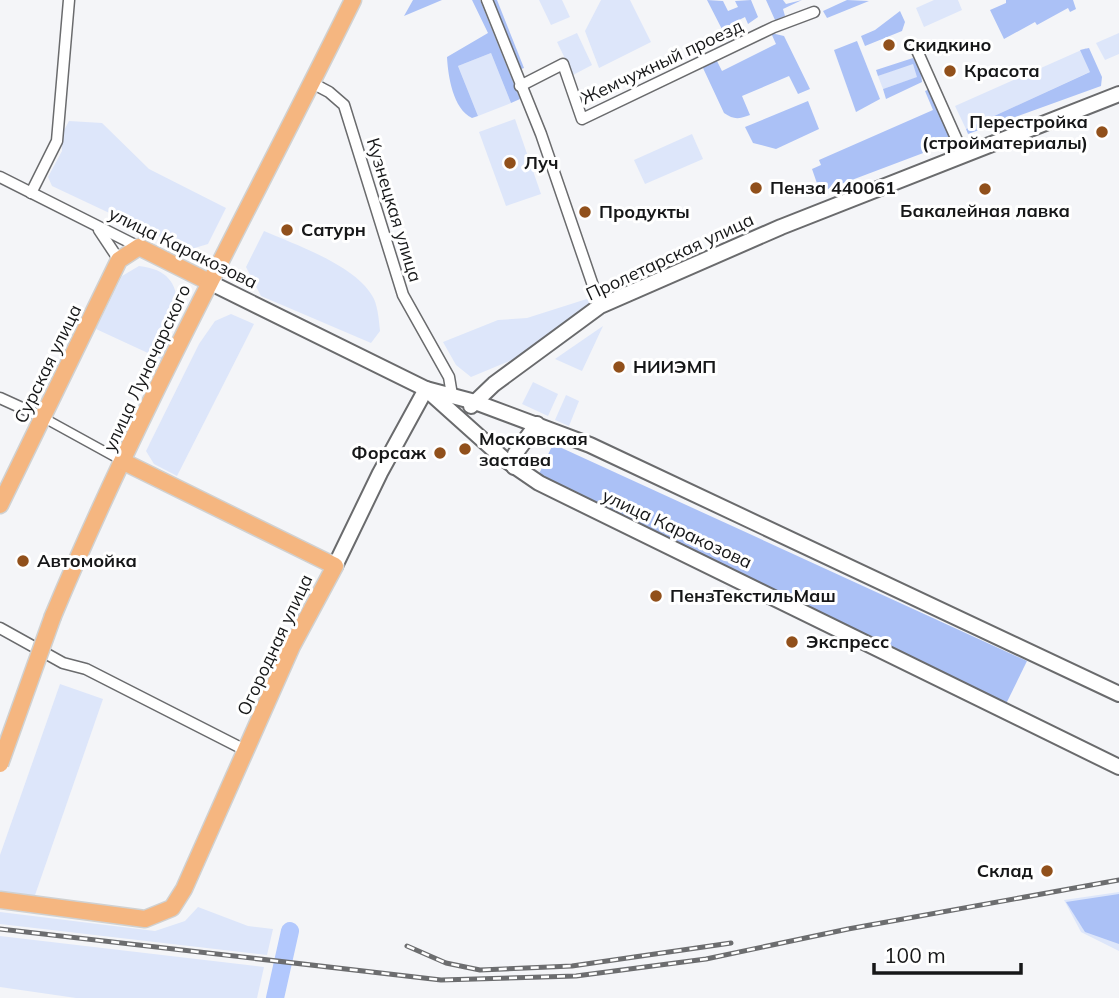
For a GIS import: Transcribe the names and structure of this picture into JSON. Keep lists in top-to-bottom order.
{
  "streets": {
    "main road": [
      "улица Каракозова",
      "Пролетарская улица",
      "Сурская улица",
      "улица Луначарского",
      "Огородная улица"
    ],
    "street": ["Жемчужный проезд", "Кузнецкая улица"]
  },
  "crossings": [
    ["Кузнецкая улица", "улица Каракозова"],
    ["Кузнецкая улица", "улица Луначарского"],
    ["улица Каракозова", "Пролетарская улица"],
    ["улица Каракозова", "улица Луначарского"],
    ["улица Каракозова", "Огородная улица"]
  ],
  "places": [
    "Скидкино",
    "Красота",
    "Перестройка (стройматериалы)",
    "Луч",
    "Пенза 440061",
    "Бакалейная лавка",
    "Продукты",
    "Сатурн",
    "НИИЭМП",
    "Московская застава",
    "Форсаж",
    "Автомойка",
    "ПензТекстильМаш",
    "Экспресс",
    "Склад"
  ],
  "scale_bar": "100 m"
}
